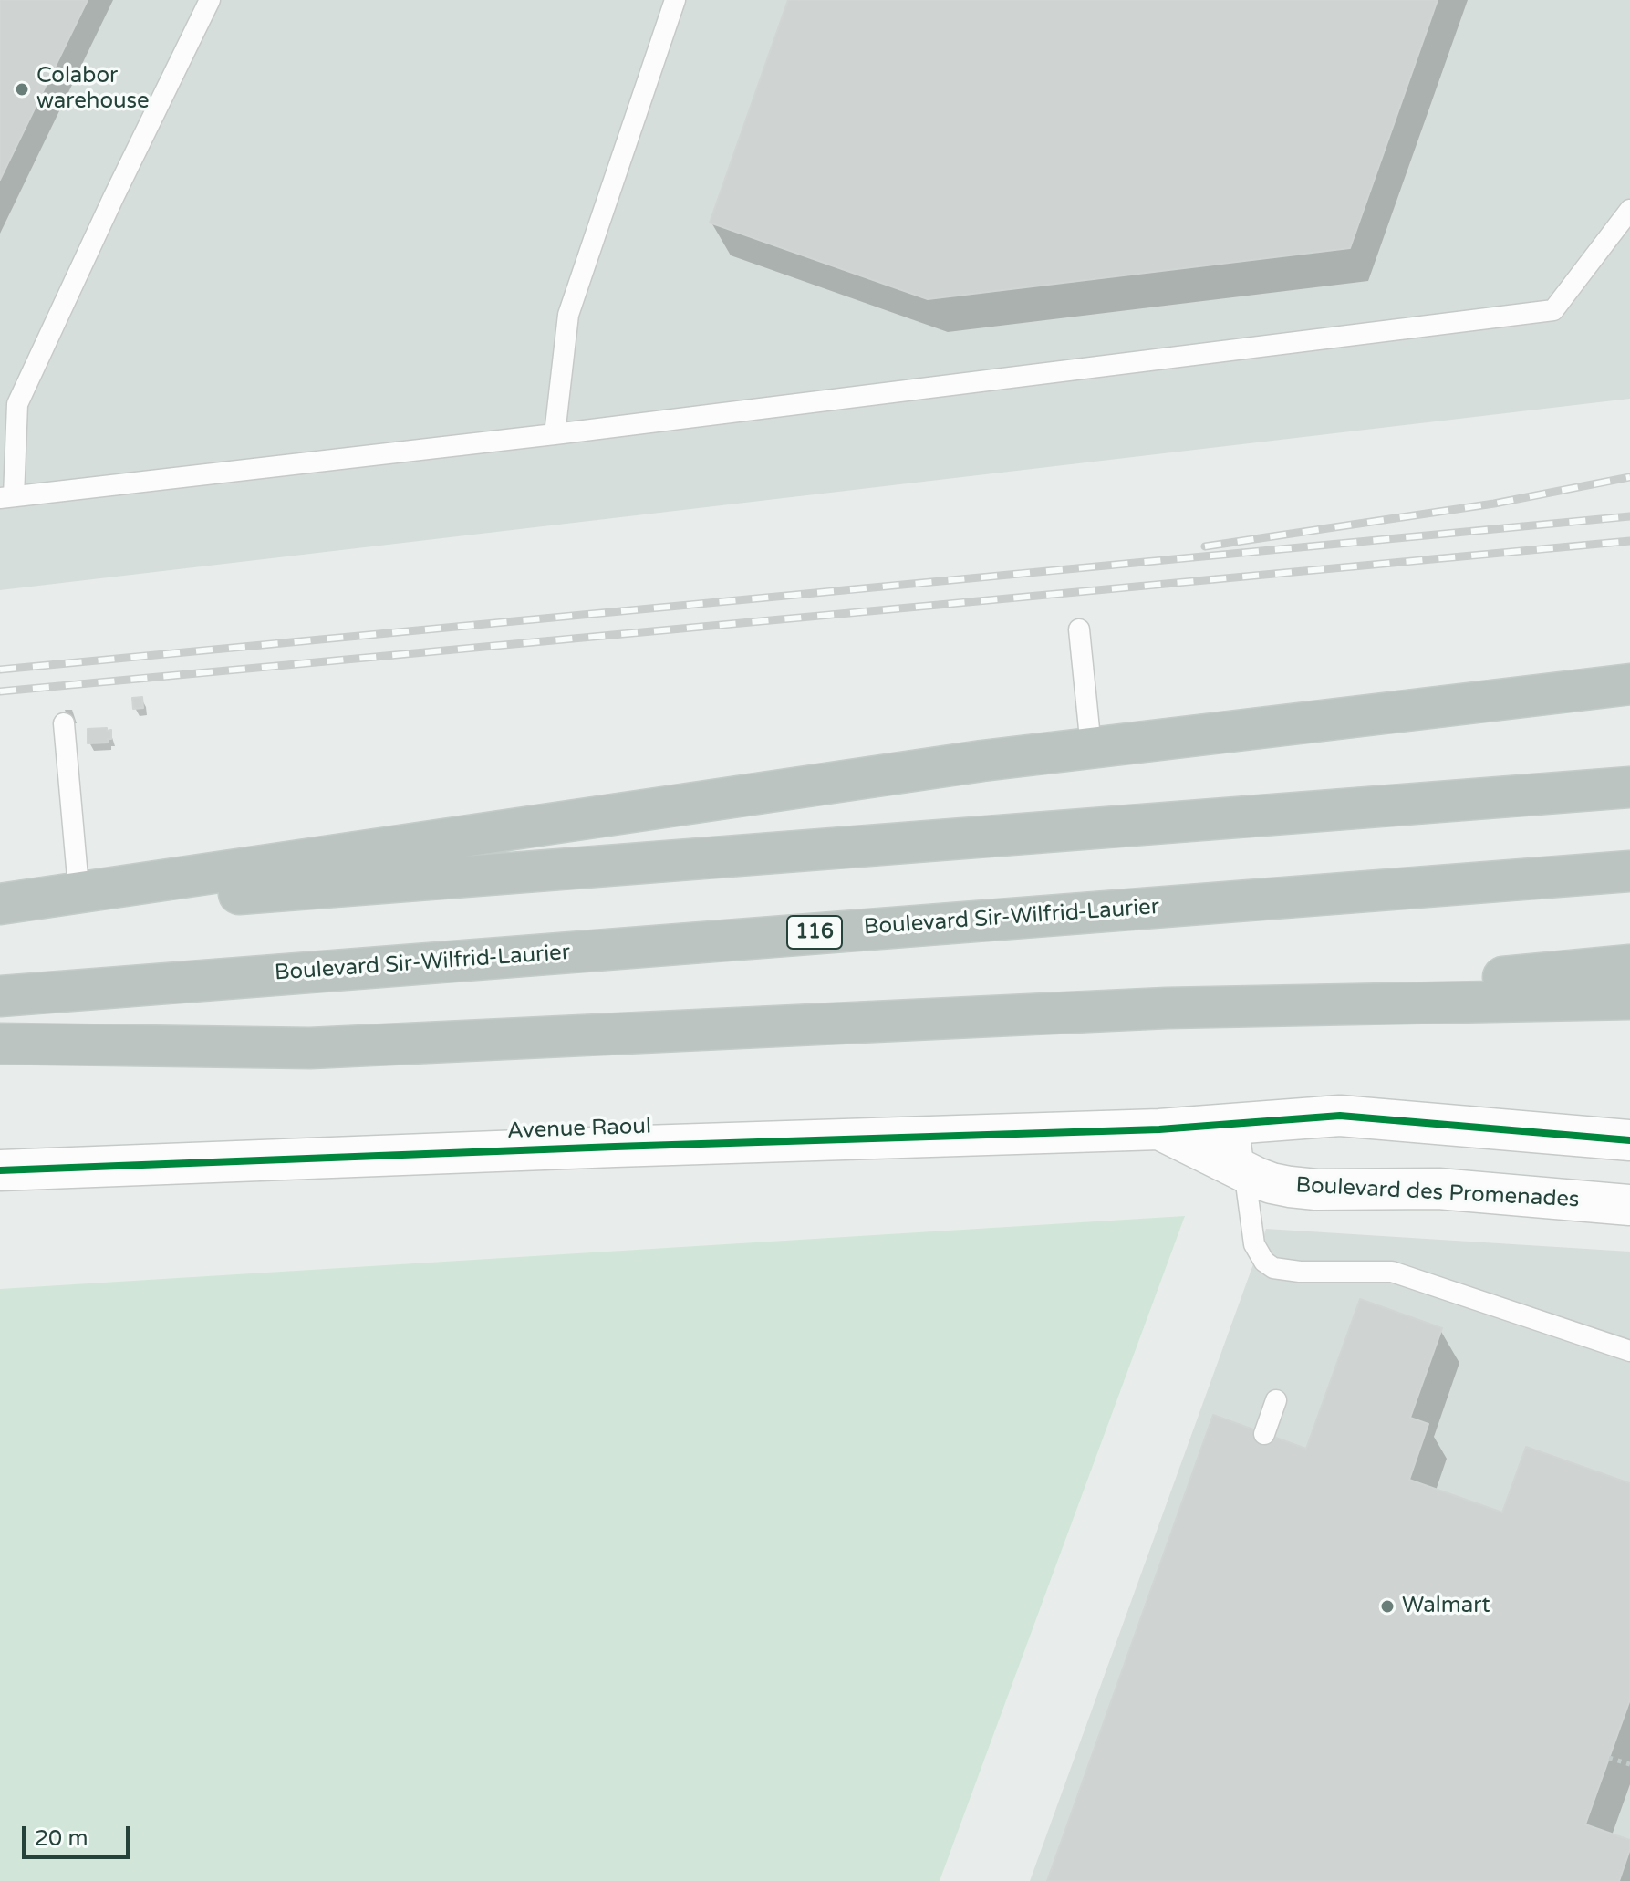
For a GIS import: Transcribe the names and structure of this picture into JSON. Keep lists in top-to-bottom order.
{
  "streets": {
    "highway": ["Boulevard Sir-Wilfrid-Laurier", "116"],
    "street": ["Avenue Raoul", "Boulevard des Promenades"]
  },
  "crossings": [
    ["Avenue Raoul", "Boulevard des Promenades"]
  ],
  "places": ["Colabor warehouse", "Walmart"],
  "scale_bar": "20 m"
}
